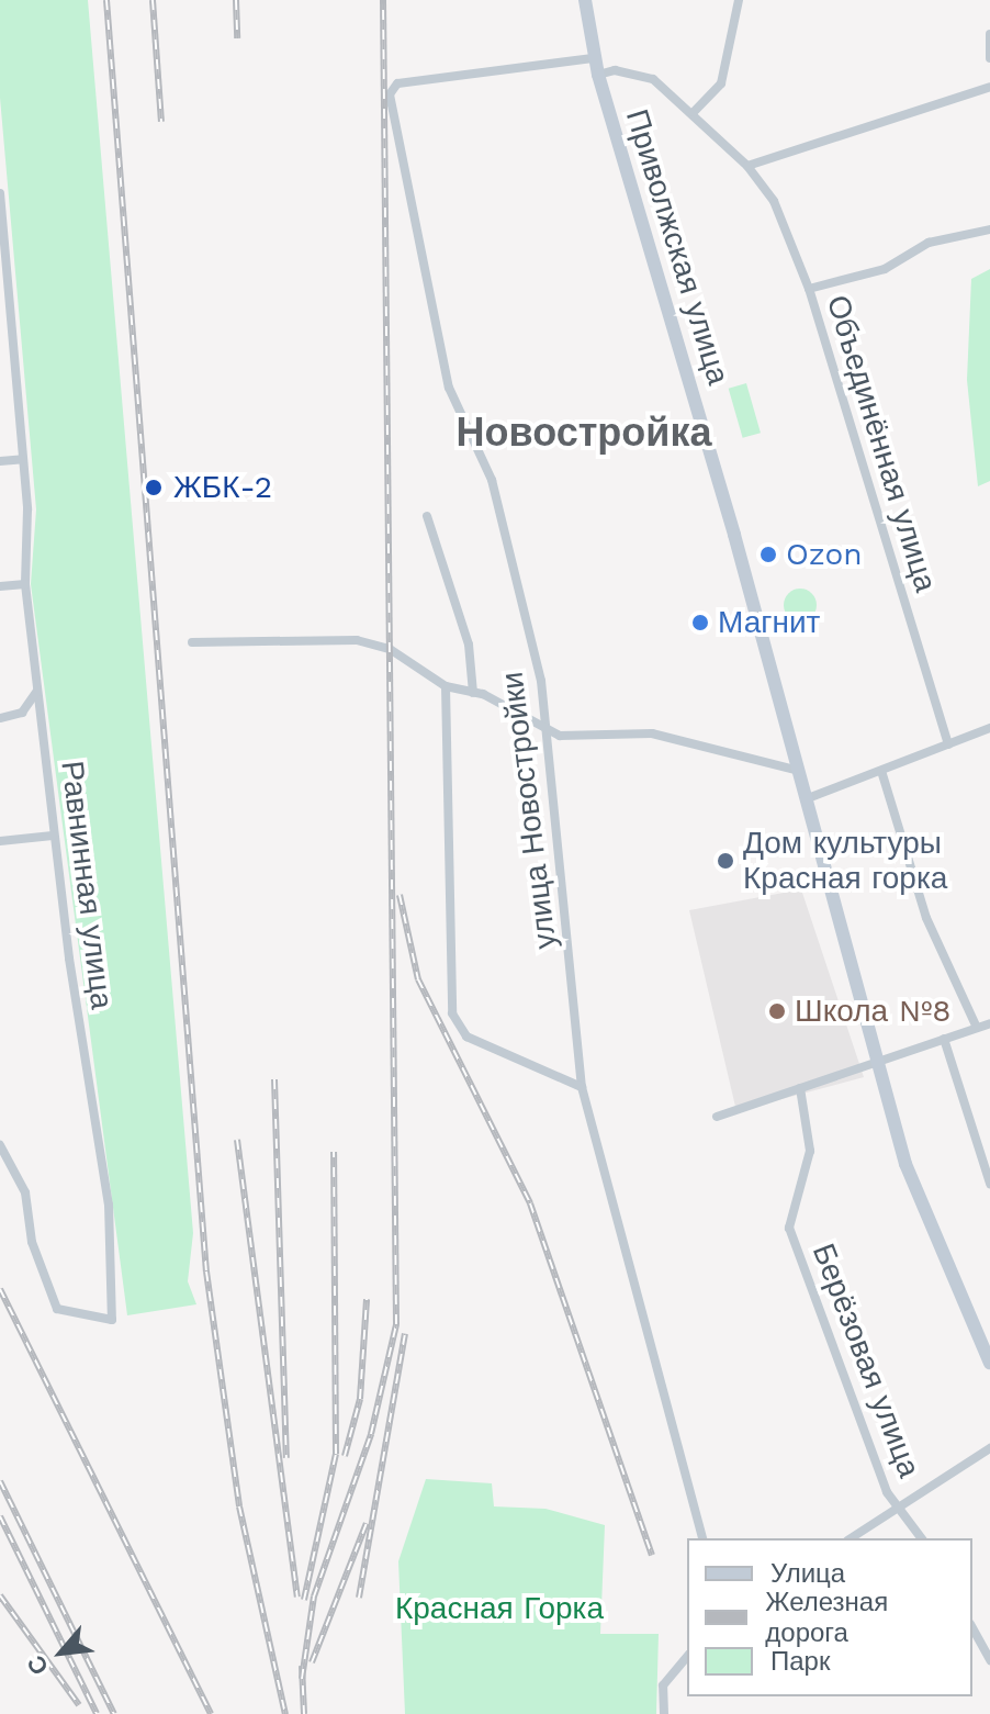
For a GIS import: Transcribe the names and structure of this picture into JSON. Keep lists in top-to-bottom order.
{
  "streets": {
    "main road": ["Приволжская улица"],
    "street": [
      "Объединённая улица",
      "улица Новостройки",
      "Равнинная улица",
      "Берёзовая улица"
    ]
  },
  "crossings": [
    ["Приволжская улица", "Объединённая улица"],
    ["Приволжская улица", "улица Новостройки"]
  ],
  "districts": ["Новостройка"],
  "parks": ["Красная Горка"],
  "places": [
    "ЖБК-2",
    "Ozon",
    "Магнит",
    "Дом культуры Красная горка",
    "Школа №8"
  ],
  "legend": ["Улица", "Железная дорога", "Парк"],
  "north": "bottom left"
}
